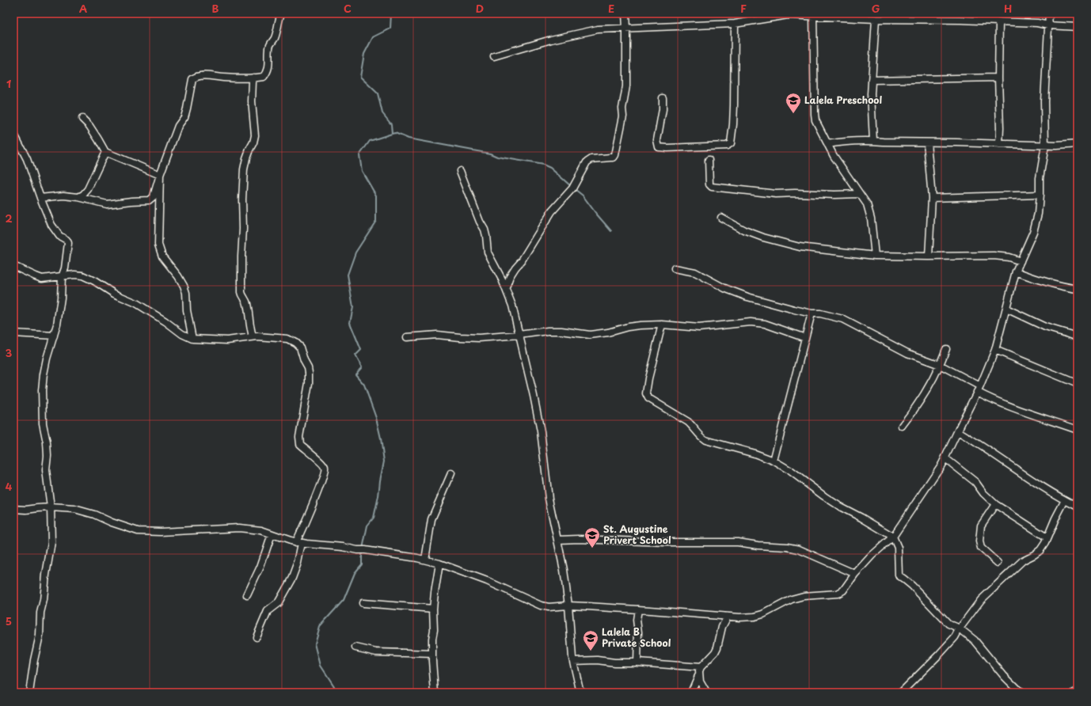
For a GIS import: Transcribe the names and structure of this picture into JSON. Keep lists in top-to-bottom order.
{
  "places": {
    "school or university": ["Lalela Preschool", "St. Augustine Privert School", "Lalela B Private School"]
  },
  "grid": {
    "columns": [
      "A",
      "B",
      "C",
      "D",
      "E",
      "F",
      "G",
      "H"
    ],
    "rows": [
      "1",
      "2",
      "3",
      "4",
      "5"
    ]
  }
}
